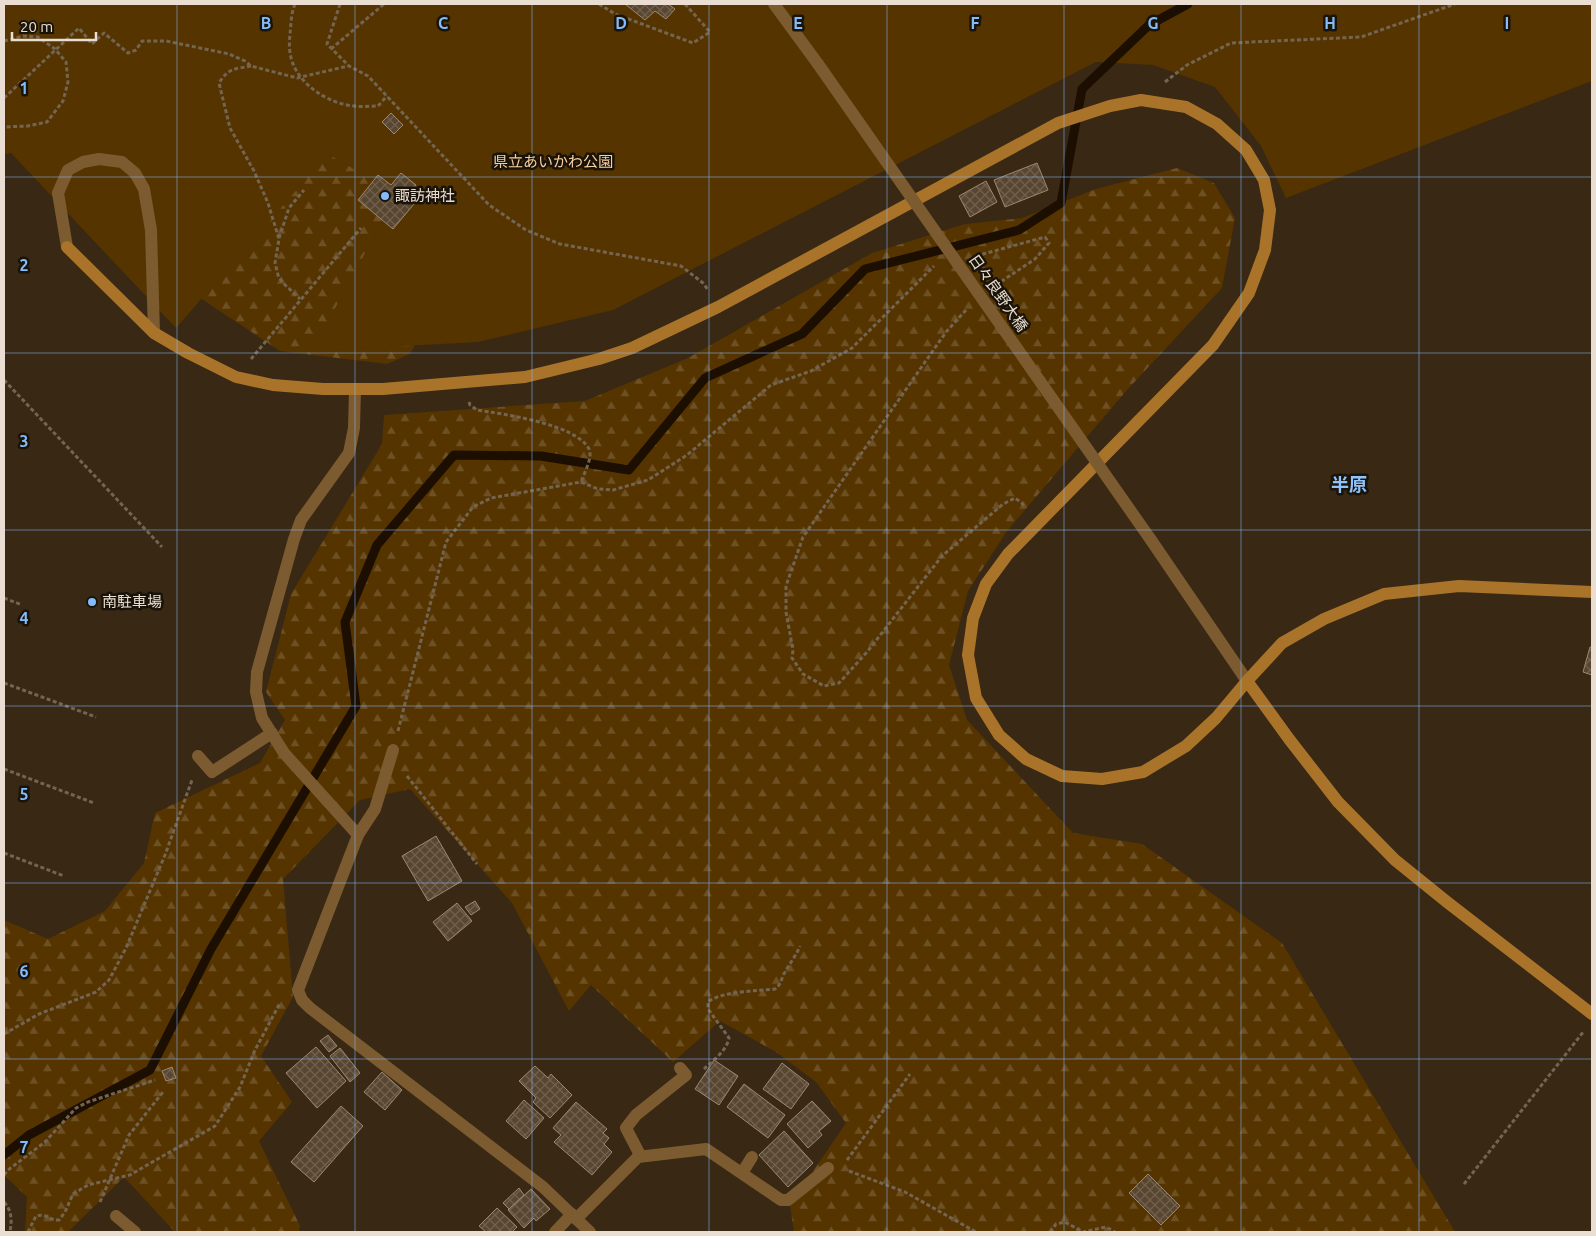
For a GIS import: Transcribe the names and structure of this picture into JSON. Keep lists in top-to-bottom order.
{
  "streets": {
    "street": ["日々良野大橋"]
  },
  "districts": ["半原"],
  "parks": ["県立あいかわ公園"],
  "places": ["諏訪神社", "南駐車場"],
  "scale_bar": "20 m",
  "grid": {
    "columns": [
      "B",
      "C",
      "D",
      "E",
      "F",
      "G",
      "H",
      "I"
    ],
    "rows": [
      "1",
      "2",
      "3",
      "4",
      "5",
      "6",
      "7"
    ]
  }
}
